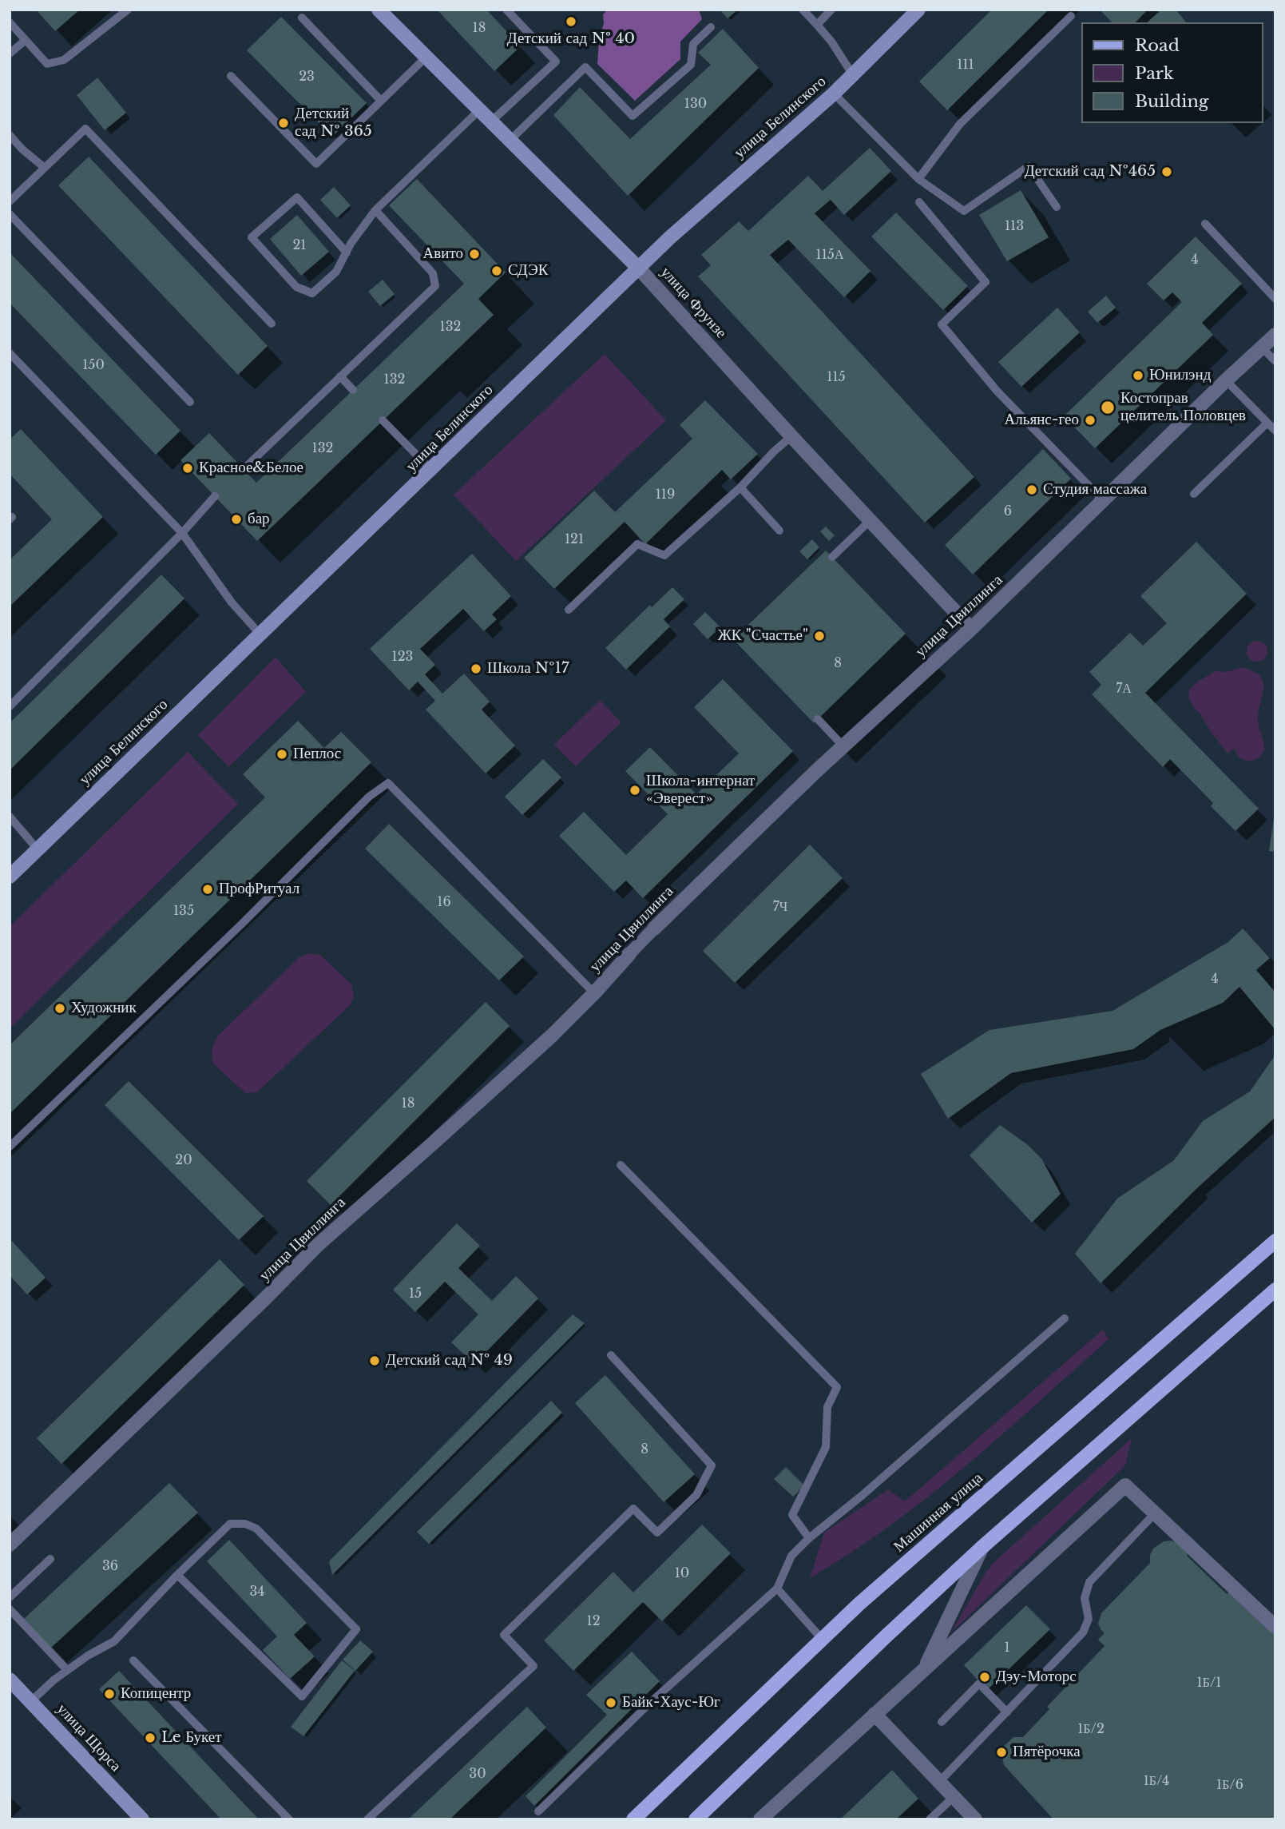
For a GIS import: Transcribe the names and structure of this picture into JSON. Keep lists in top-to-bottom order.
{
  "streets": {
    "main road": [
      "улица Белинского",
      "улица Фрунзе",
      "Машинная улица",
      "улица Щорса"
    ],
    "street": ["улица Цвиллинга"]
  },
  "crossings": [
    ["улица Белинского", "улица Фрунзе"],
    ["улица Фрунзе", "улица Цвиллинга"]
  ],
  "places": [
    "Детский сад № 40",
    "Детский сад № 365",
    "Детский сад №465",
    "Авито",
    "СДЭК",
    "Юнилэнд",
    "Костоправ целитель Половцев",
    "Альянс-гео",
    "Красное&Белое",
    "Студия массажа",
    "бар",
    "ЖК \"Счастье\"",
    "Школа №17",
    "Пеплос",
    "Школа-интернат «Эверест»",
    "ПрофРитуал",
    "Художник",
    "Детский сад № 49",
    "Дэу-Моторс",
    "Копицентр",
    "Байк-Хаус-Юг",
    "Le Букет",
    "Пятёрочка"
  ],
  "house_numbers": [
    "18",
    "111",
    "23",
    "130",
    "113",
    "21",
    "115А",
    "4",
    "132",
    "150",
    "115",
    "132",
    "132",
    "119",
    "6",
    "121",
    "123",
    "8",
    "7А",
    "16",
    "7Ч",
    "135",
    "4",
    "18",
    "20",
    "15",
    "8",
    "36",
    "10",
    "34",
    "12",
    "1",
    "1Б/1",
    "1Б/2",
    "30",
    "1Б/4",
    "1Б/6"
  ],
  "legend": ["Road", "Park", "Building"]
}
